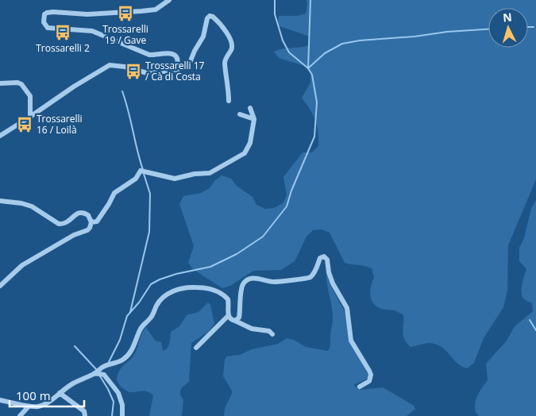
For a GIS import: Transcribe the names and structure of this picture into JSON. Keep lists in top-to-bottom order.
{
  "places": {
    "bus stop": [
      "Trossarelli 19 / Gave",
      "Trossarelli 2",
      "Trossarelli 17 / Cà di Costa",
      "Trossarelli 16 / Loilà"
    ]
  },
  "scale_bar": "100 m",
  "north": "top"
}
